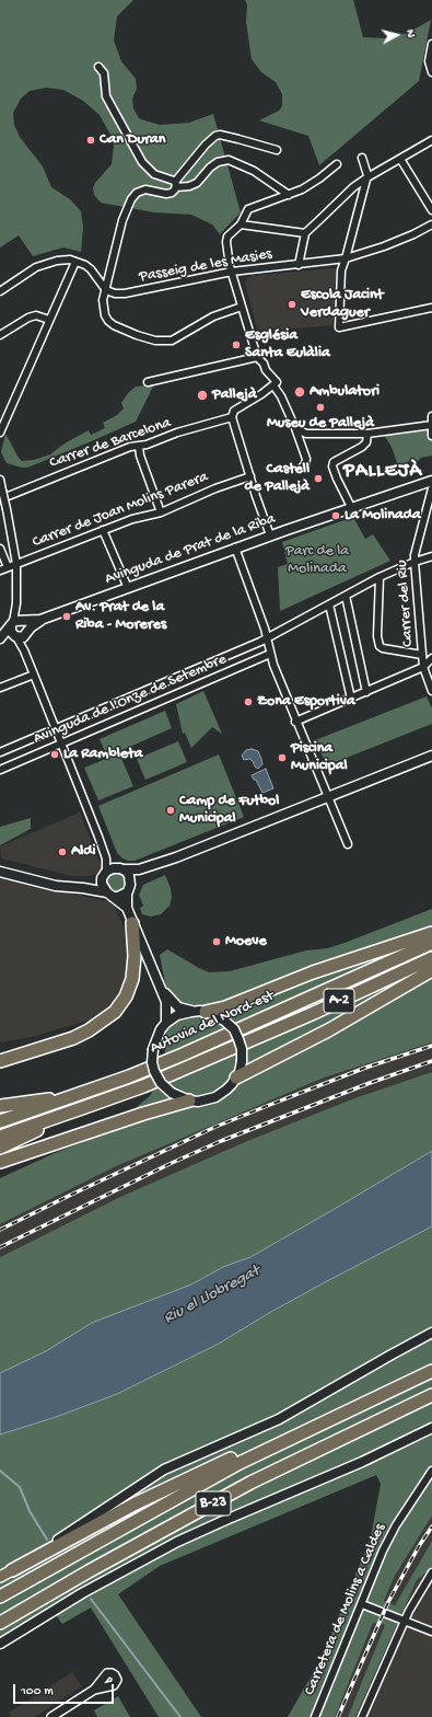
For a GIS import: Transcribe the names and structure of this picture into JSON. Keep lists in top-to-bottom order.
{
  "streets": {
    "highway": ["A-2", "Autovia del Nord-est", "B-23"],
    "main road": ["Avinguda de Prat de la Riba"],
    "street": [
      "Passeig de les Masies",
      "Carrer de Barcelona",
      "Carrer de Joan Molins Parera",
      "Carrer del Riu",
      "Avinguda de l'Onze de Setembre",
      "Carretera de Molins a Caldes"
    ]
  },
  "crossings": [
    ["Carrer del Riu", "Avinguda de l'Onze de Setembre"]
  ],
  "districts": ["PALLEJÀ"],
  "water": ["Riu el Llobregat"],
  "parks": ["Parc de la Molinada"],
  "places": [
    "Can Duran",
    "Escola Jacint Verdaguer",
    "Església Santa Eulàlia",
    "Ambulatori",
    "Pallejà",
    "Museu de Pallejà",
    "Castell de Pallejà",
    "La Molinada",
    "Av. Prat de la Riba - Moreres",
    "Zona Esportiva",
    "La Rambleta",
    "Piscina Municipal",
    "Camp de Futbol Municipal",
    "Aldi",
    "Moeve"
  ],
  "scale_bar": "100 m",
  "north": "right"
}
